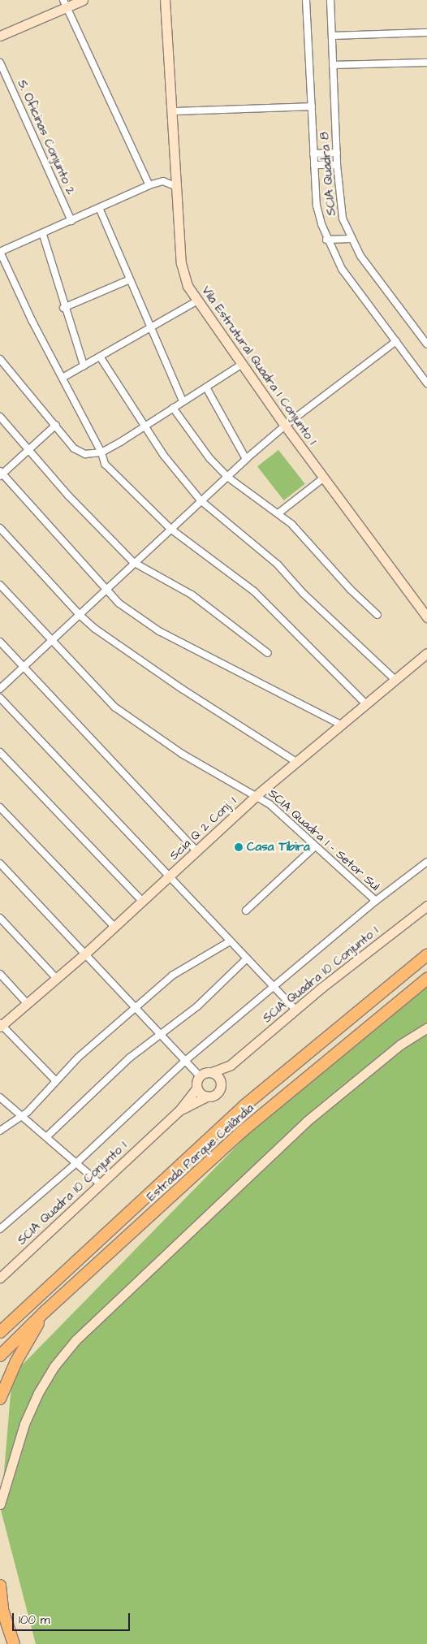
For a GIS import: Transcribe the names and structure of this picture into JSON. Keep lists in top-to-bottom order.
{
  "streets": {
    "highway": ["Estrada Parque Ceilândia"],
    "street": [
      "S. Oficinas Conjunto 2",
      "SCIA Quadra 8",
      "Vila Estrutural Quadra 1 Conjunto 1",
      "Scia Q 2 Conj. 1",
      "SCIA Quadra 1 - Setor Sul",
      "SCIA Quadra 10 Conjunto 1"
    ]
  },
  "crossings": [
    ["Scia Q 2 Conj. 1", "SCIA Quadra 1 - Setor Sul"]
  ],
  "places": ["Casa Tibira"],
  "scale_bar": "100 m"
}
